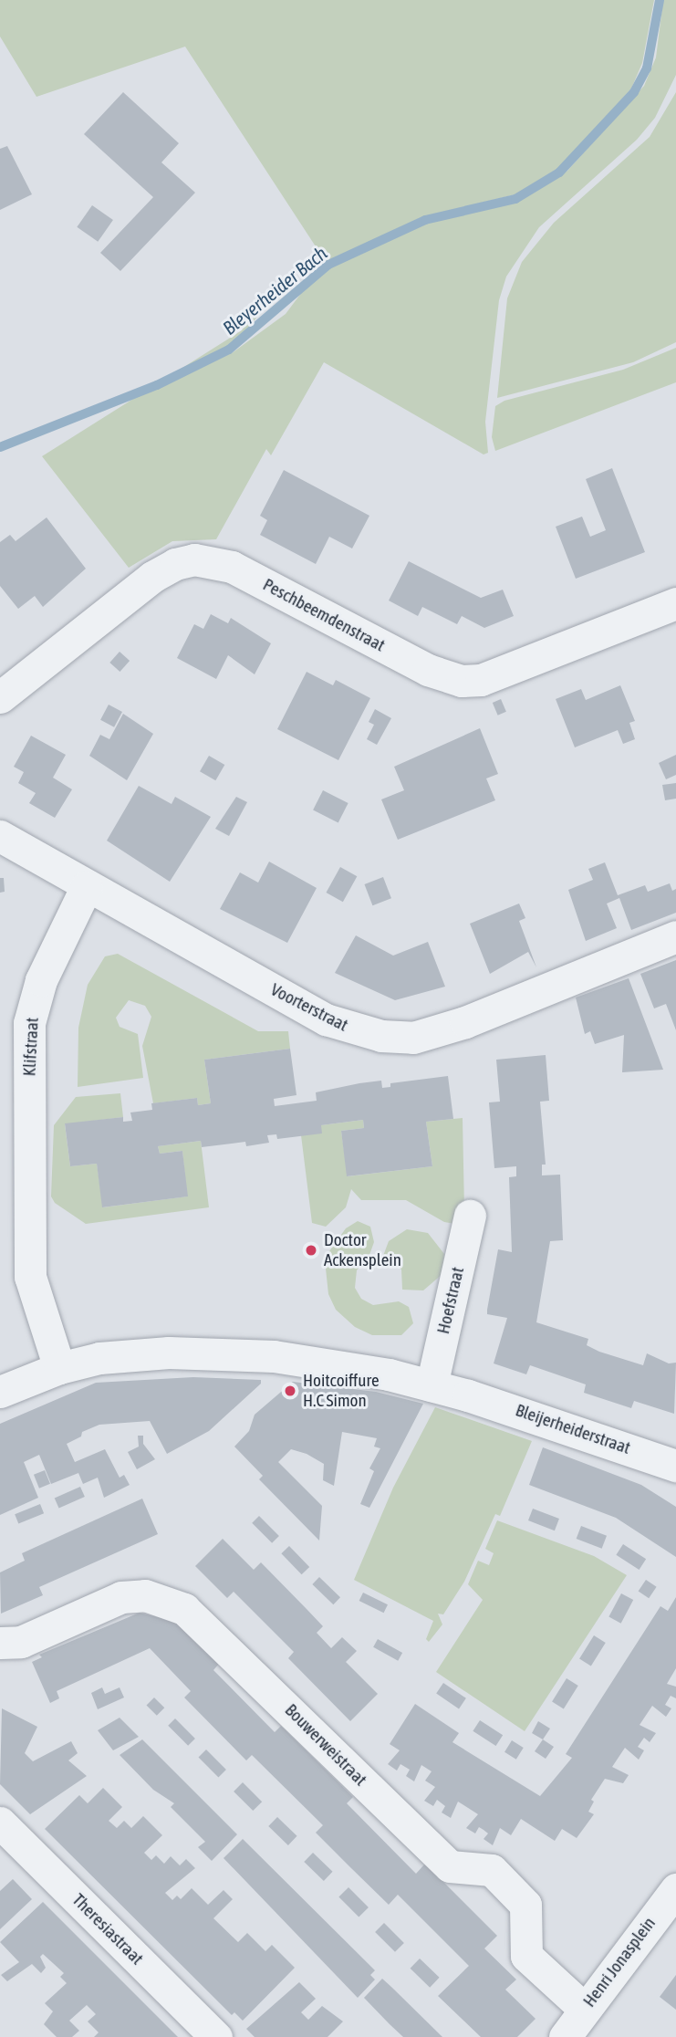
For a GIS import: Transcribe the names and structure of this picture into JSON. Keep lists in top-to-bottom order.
{
  "streets": {
    "street": [
      "Peschbeemdenstraat",
      "Voorterstraat",
      "Klifstraat",
      "Hoefstraat",
      "Bleijerheiderstraat",
      "Bouwerweistraat",
      "Theresiastraat",
      "Henri Jonasplein"
    ]
  },
  "crossings": [
    ["Voorterstraat", "Klifstraat"],
    ["Hoefstraat", "Bleijerheiderstraat"],
    ["Bouwerweistraat", "Henri Jonasplein"]
  ],
  "water": ["Bleyerheider Bach"],
  "places": ["Doctor Ackensplein", "Hoitcoiffure H.C Simon"]
}
